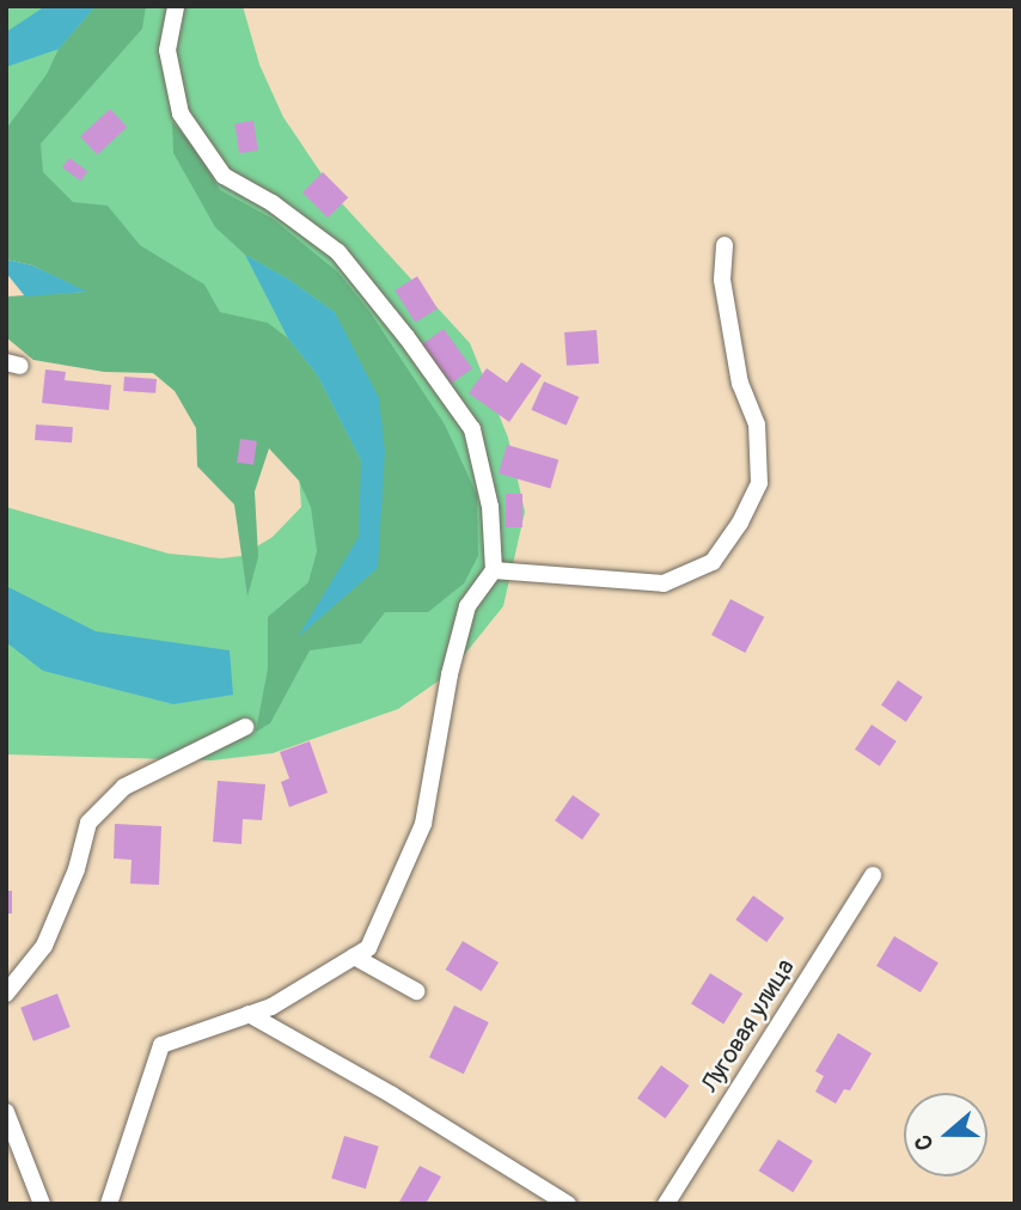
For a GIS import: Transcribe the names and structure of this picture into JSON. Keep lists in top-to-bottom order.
{
  "streets": {
    "street": ["Луговая улица"]
  },
  "north": "left"
}
